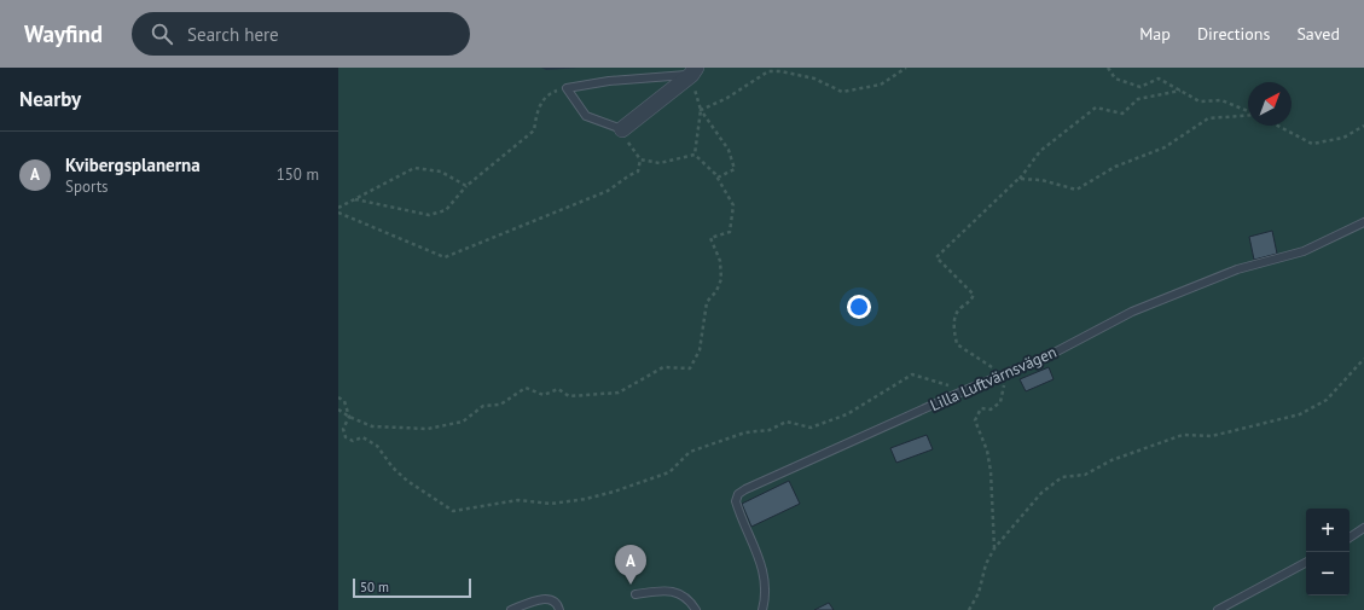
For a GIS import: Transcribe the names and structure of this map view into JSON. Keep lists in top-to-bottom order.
{
  "streets": {
    "lane": ["Lilla Luftvärnsvägen"]
  },
  "scale_bar": "50 m",
  "north": "top right",
  "page": {
    "header": "Wayfind",
    "search": "Search here",
    "nav": ["Map", "Directions", "Saved"],
    "heading": "Nearby",
    "list": [
      {
        "mark": "A",
        "name": "Kvibergsplanerna",
        "note": "Sports",
        "value": "150 m"
      }
    ],
    "map_buttons": ["+", "−"],
    "pins": "A",
    "scale": "50 m"
  }
}
